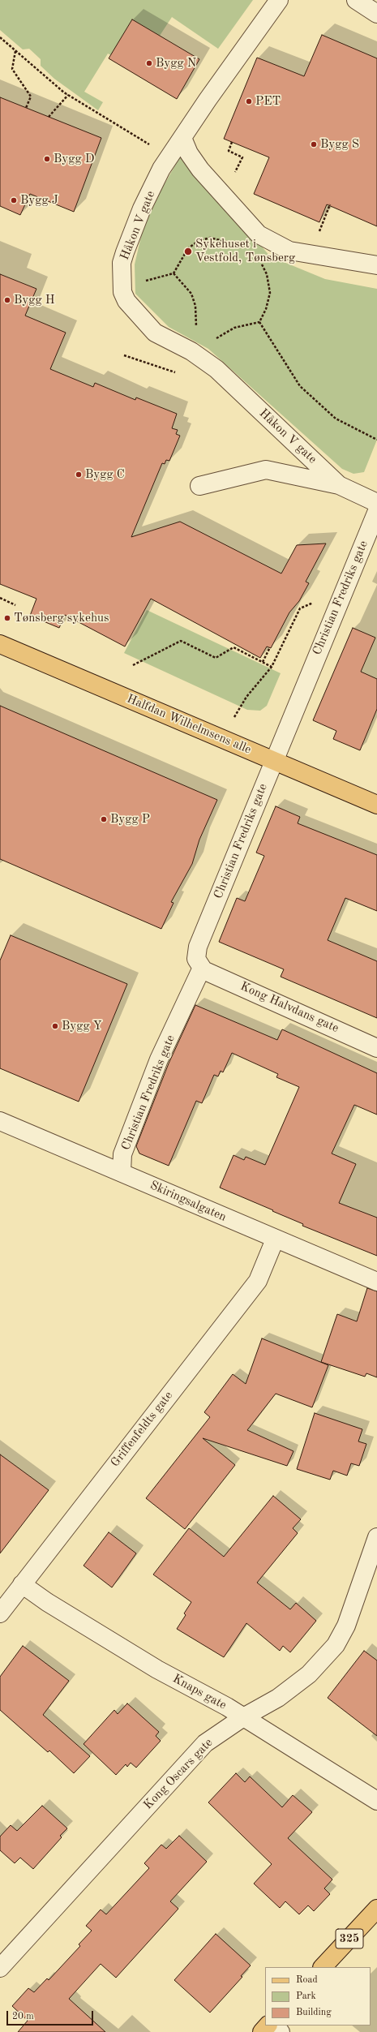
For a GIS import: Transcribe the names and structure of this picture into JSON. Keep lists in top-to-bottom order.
{
  "streets": {
    "main road": ["Halfdan Wilhelmsens alle", "325"],
    "street": [
      "Håkon V gate",
      "Christian Fredriks gate",
      "Kong Halvdans gate",
      "Skiringsalgaten",
      "Griffenfeldts gate",
      "Knaps gate",
      "Kong Oscars gate"
    ]
  },
  "crossings": [
    ["Christian Fredriks gate", "Halfdan Wilhelmsens alle"],
    ["Christian Fredriks gate", "Kong Halvdans gate"],
    ["Christian Fredriks gate", "Skiringsalgaten"],
    ["Skiringsalgaten", "Griffenfeldts gate"],
    ["Griffenfeldts gate", "Knaps gate"],
    ["Knaps gate", "Kong Oscars gate"]
  ],
  "places": [
    "Bygg N",
    "PET",
    "Bygg S",
    "Bygg D",
    "Bygg J",
    "Sykehuset i Vestfold, Tønsberg",
    "Bygg H",
    "Bygg C",
    "Tønsberg sykehus",
    "Bygg P",
    "Bygg Y"
  ],
  "legend": ["Road", "Park", "Building"],
  "scale_bar": "20 m"
}
